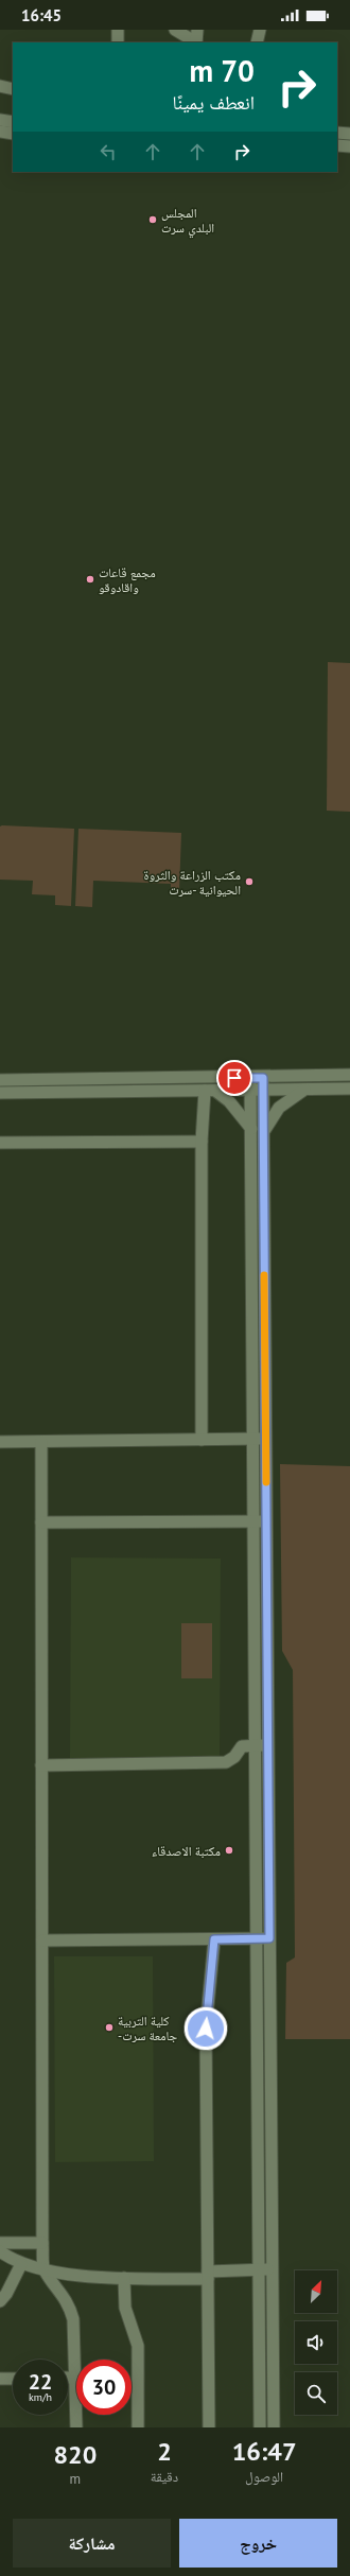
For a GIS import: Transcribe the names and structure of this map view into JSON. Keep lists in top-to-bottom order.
{
  "places": [
    "المجلس البلدي سرت",
    "مجمع قاعات واقادوقو",
    "مكتب الزراعة والثروة الحيوانية -سرت",
    "مكتبة الاصدقاء",
    "كلية التربية -جامعة سرت"
  ],
  "north": "top right",
  "page": {
    "status": "16:45",
    "turn": ["70 m", "انعطف يمينًا"],
    "speed": "22 km/h",
    "limit": "30",
    "eta": [
      "16:47",
      "الوصول",
      "2",
      "دقيقة",
      "820",
      "m"
    ],
    "buttons": ["خروج", "مشاركة"]
  }
}
